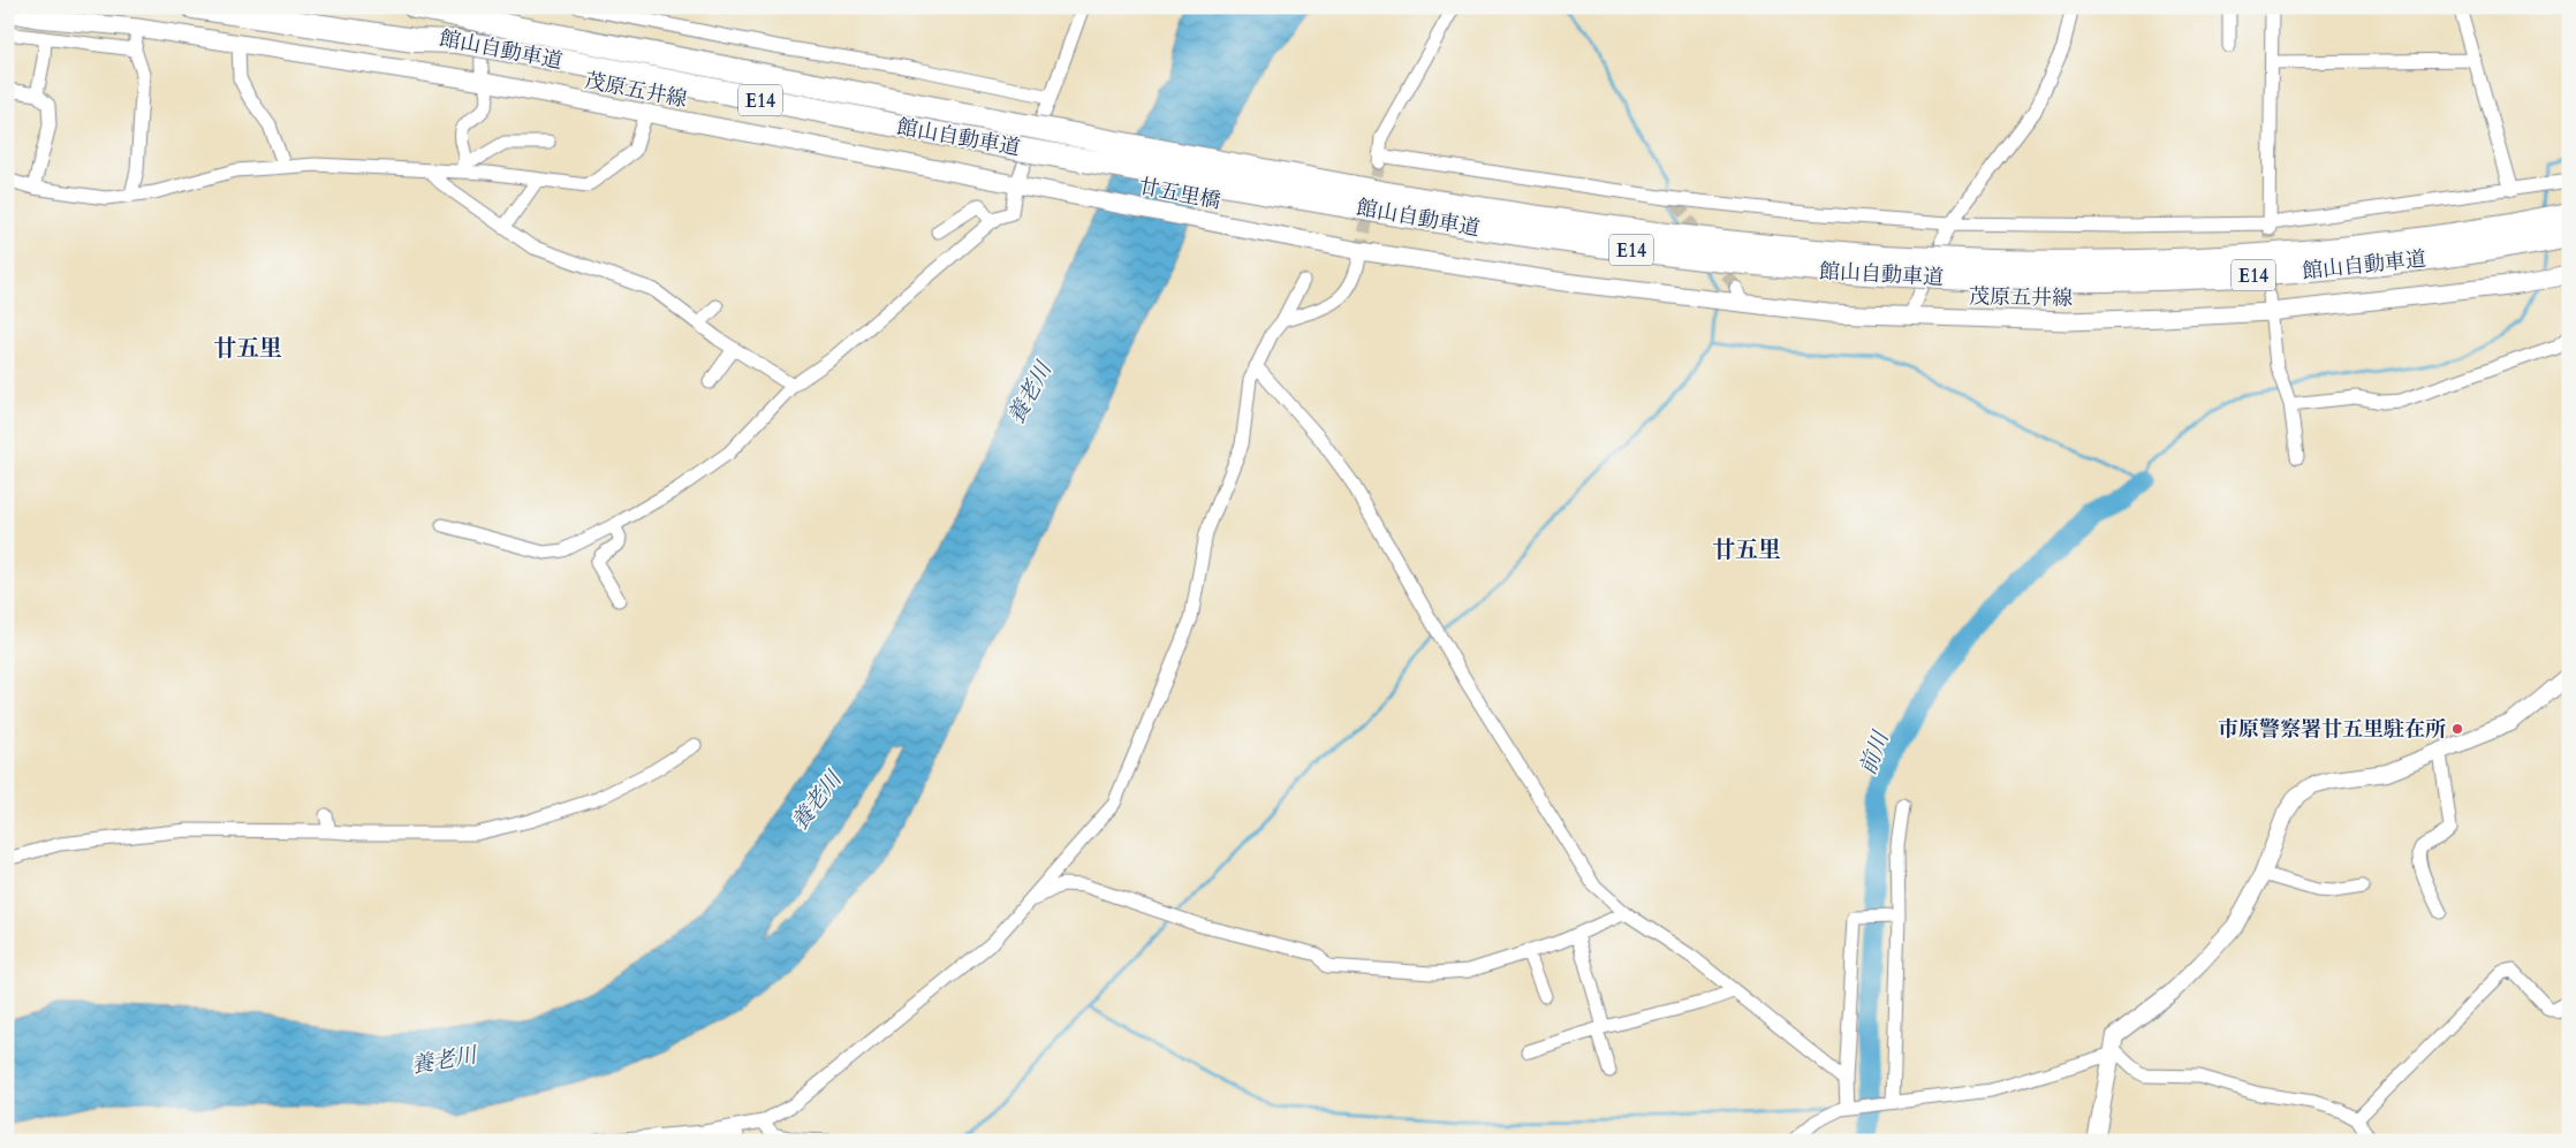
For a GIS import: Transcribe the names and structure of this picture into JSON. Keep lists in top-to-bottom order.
{
  "streets": {
    "highway": ["館山自動車道", "E14"],
    "main road": ["茂原五井線", "廿五里橋"]
  },
  "crossings": [
    ["茂原五井線", "廿五里橋"]
  ],
  "districts": ["廿五里", "廿五里"],
  "water": ["養老川", "前川"],
  "places": ["市原警察署廿五里駐在所"]
}
